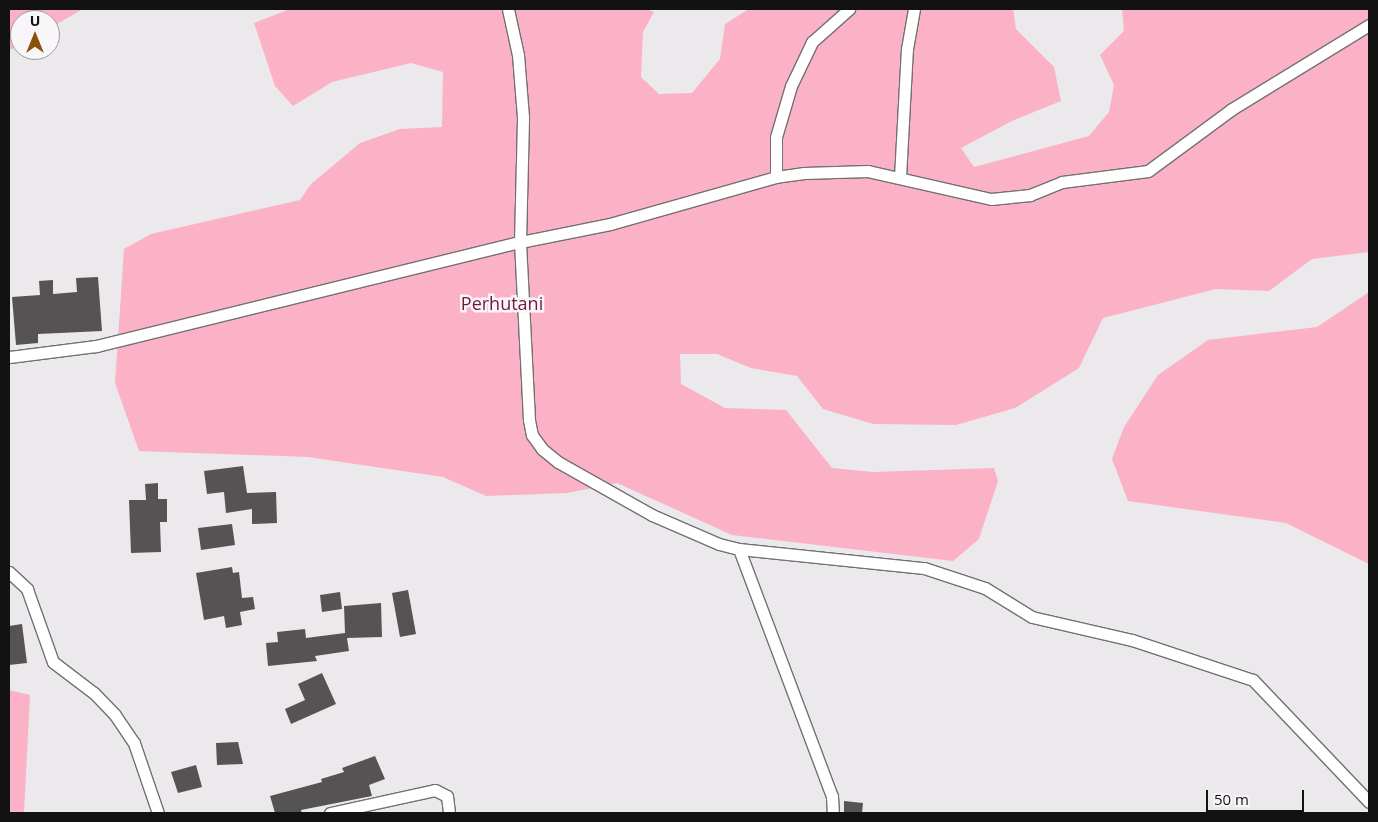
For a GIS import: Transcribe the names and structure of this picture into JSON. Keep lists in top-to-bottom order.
{
  "parks": ["Perhutani"],
  "scale_bar": "50 m",
  "north": "top"
}
